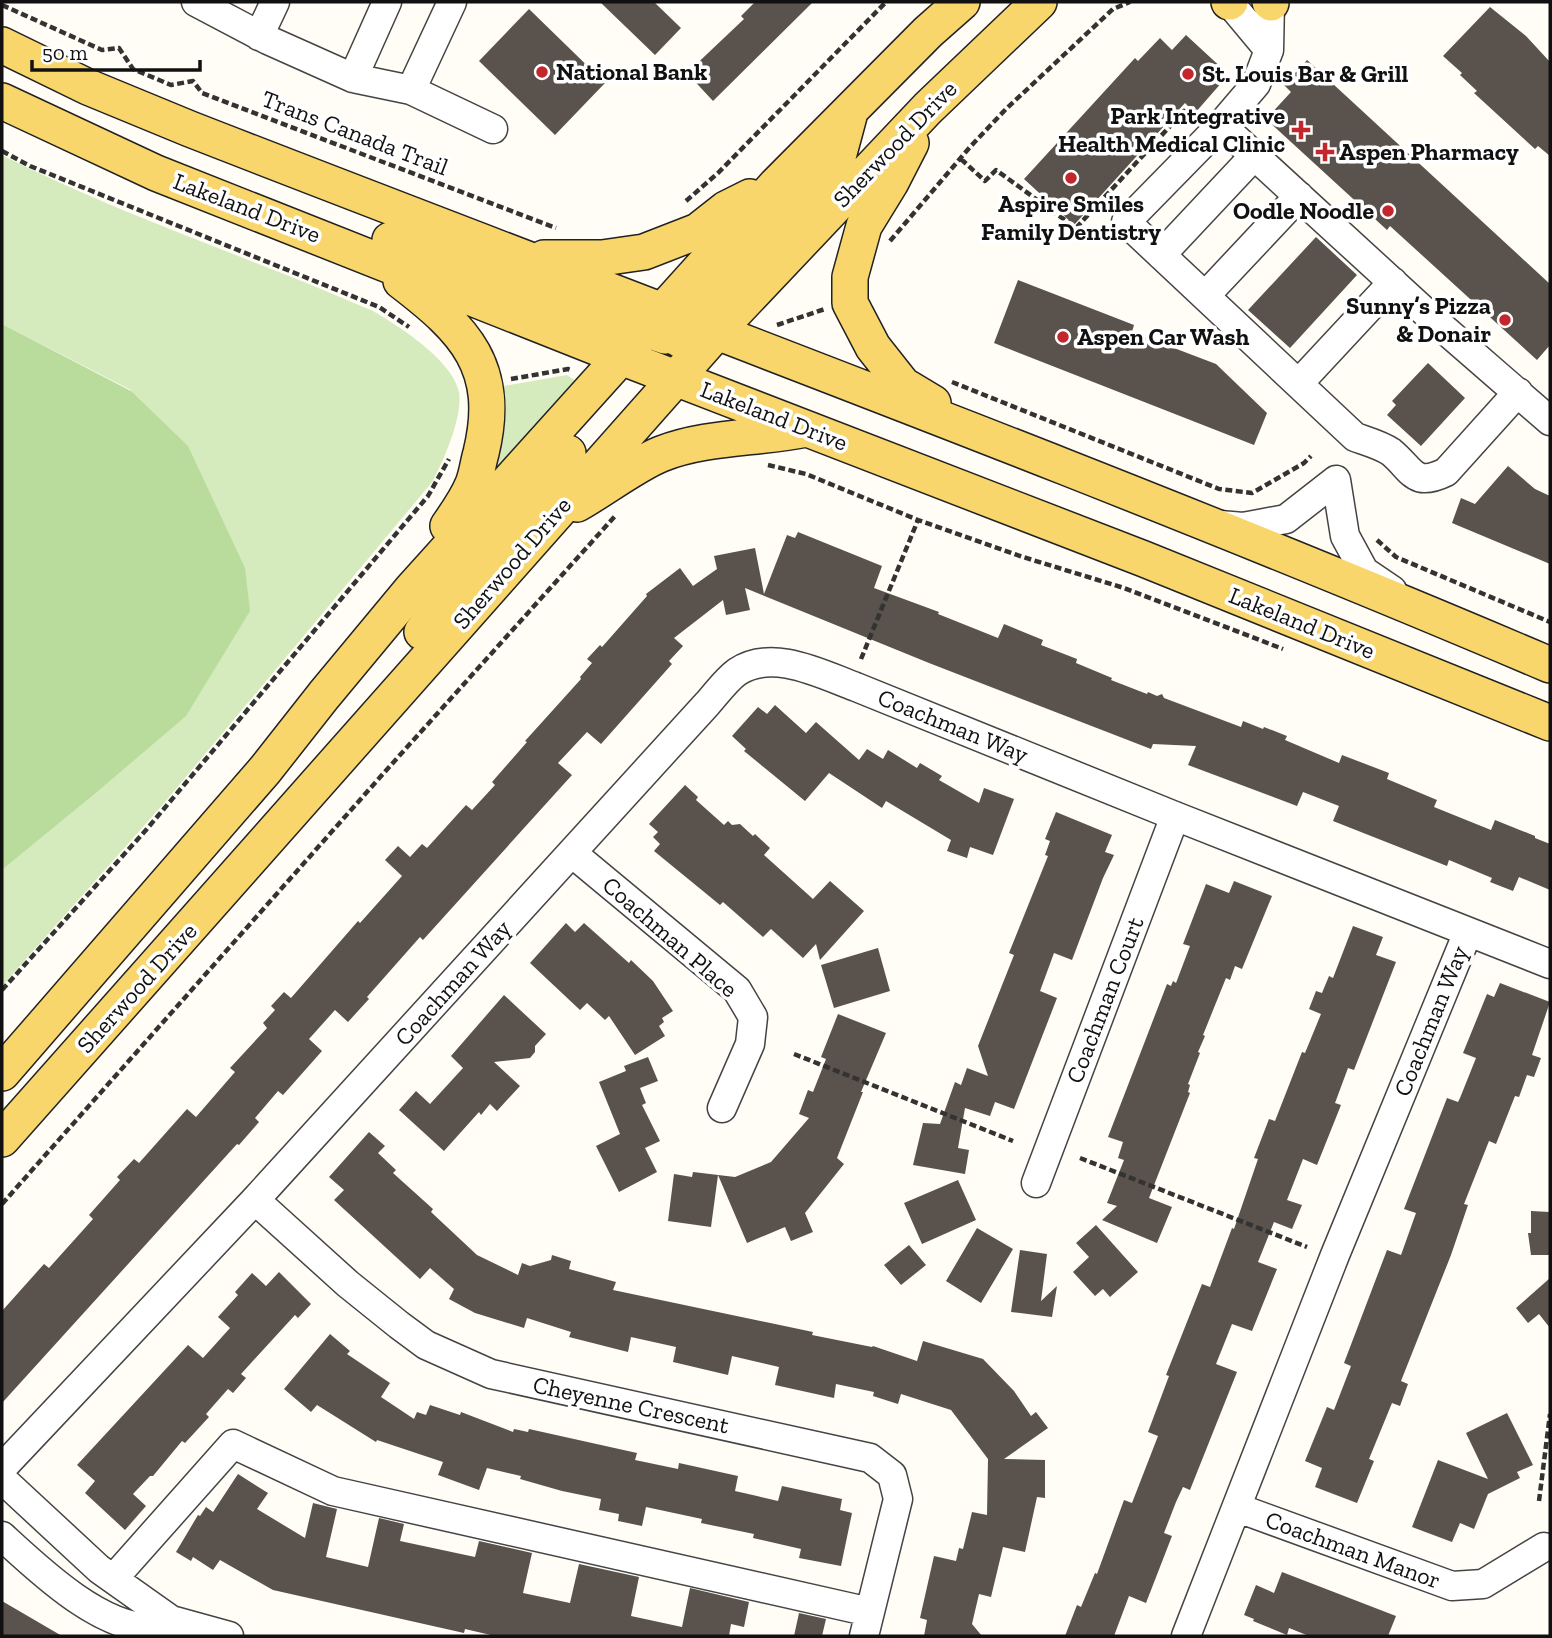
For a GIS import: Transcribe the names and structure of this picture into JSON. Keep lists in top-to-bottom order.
{
  "streets": {
    "main road": ["Sherwood Drive", "Lakeland Drive"],
    "street": [
      "Coachman Way",
      "Coachman Place",
      "Coachman Court",
      "Cheyenne Crescent",
      "Coachman Manor"
    ],
    "path": ["Trans Canada Trail"]
  },
  "crossings": [
    ["Sherwood Drive", "Lakeland Drive"],
    ["Coachman Way", "Coachman Place"],
    ["Coachman Way", "Coachman Court"],
    ["Coachman Way", "Cheyenne Crescent"],
    ["Coachman Way", "Coachman Manor"]
  ],
  "places": {
    "other": [
      "National Bank",
      "St. Louis Bar & Grill",
      "Aspire Smiles Family Dentistry",
      "Oodle Noodle",
      "Sunny’s Pizza & Donair",
      "Aspen Car Wash"
    ],
    "health": ["Park Integrative Health Medical Clinic", "Aspen Pharmacy"]
  },
  "scale_bar": "50 m"
}
